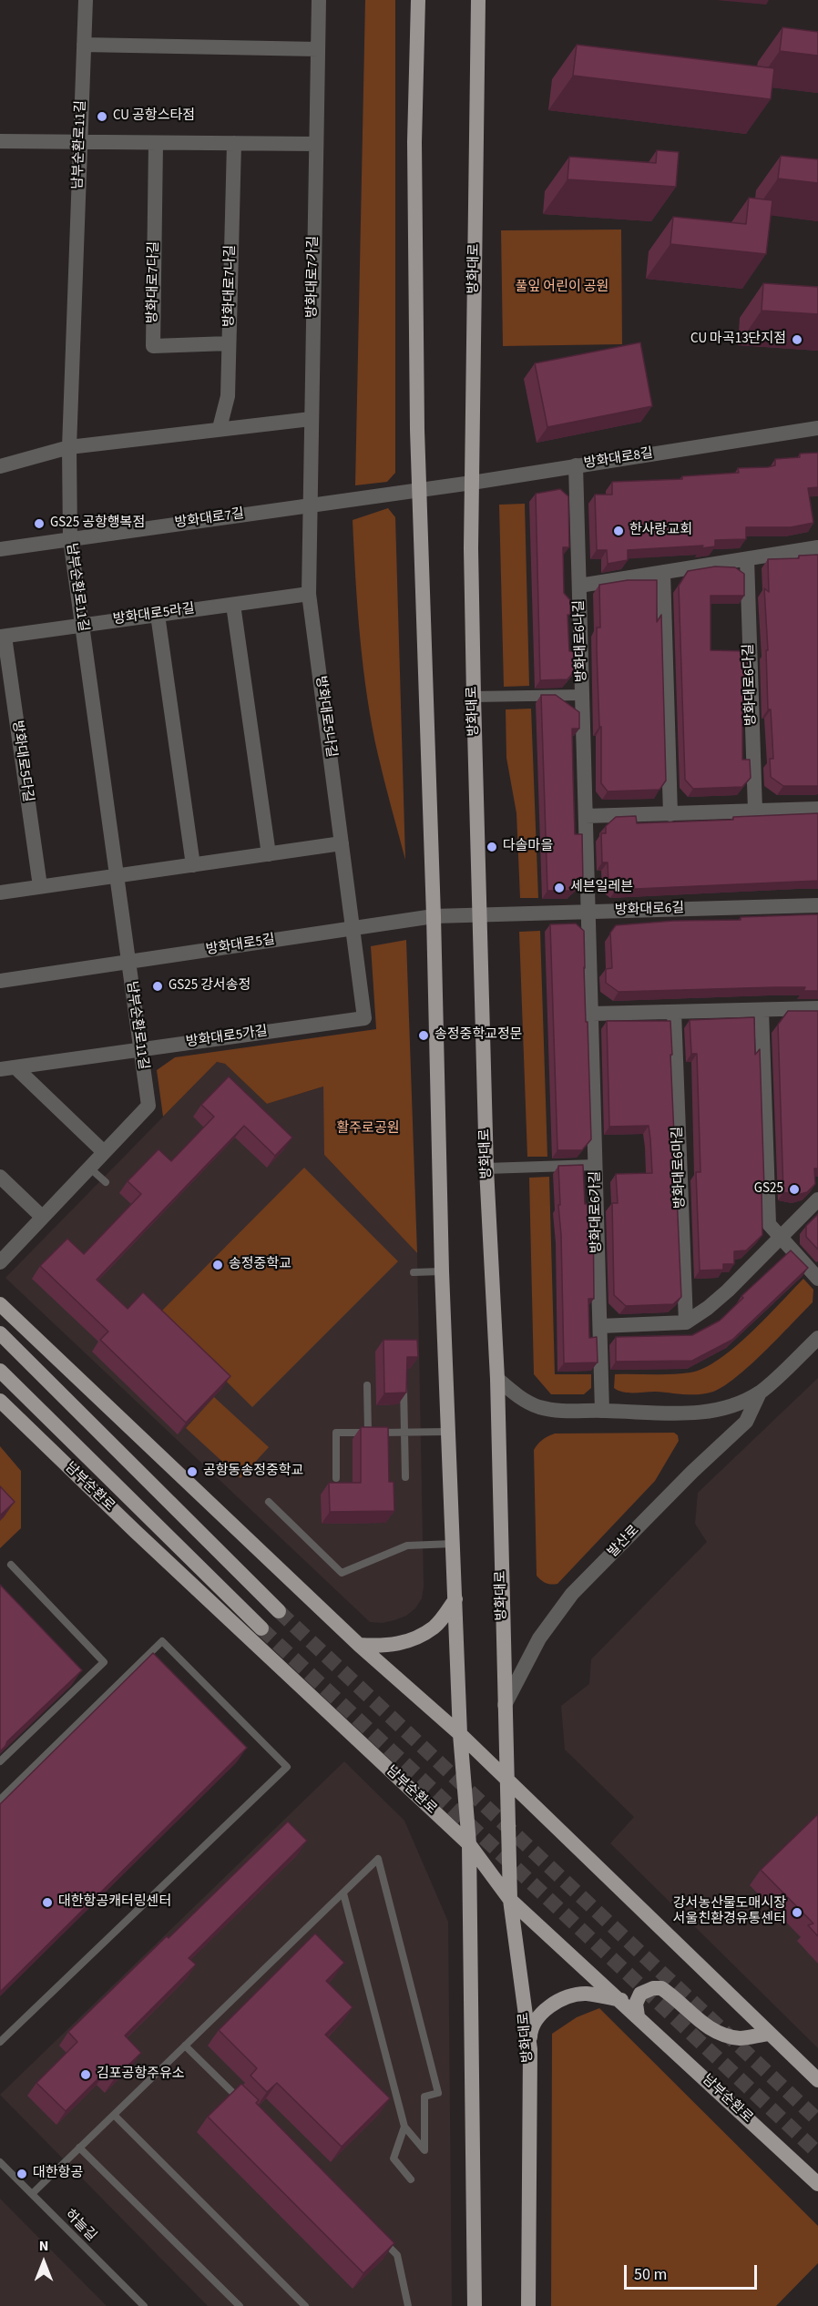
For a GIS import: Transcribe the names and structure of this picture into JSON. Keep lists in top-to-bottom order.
{
  "streets": {
    "main road": ["방화대로", "남부순환로"],
    "street": [
      "남부순환로11길",
      "방화대로7가길",
      "방화대로7다길",
      "방화대로7나길",
      "방화대로8길",
      "방화대로7길",
      "방화대로5라길",
      "방화대로6나길",
      "방화대로6다길",
      "방화대로5나길",
      "방화대로5다길",
      "방화대로6길",
      "방화대로5길",
      "방화대로5가길",
      "방화대로6마길",
      "방화대로6가길",
      "발산로"
    ],
    "lane": ["하늘길"]
  },
  "crossings": [
    ["남부순환로11길", "방화대로7길"],
    ["남부순환로11길", "방화대로5라길"],
    ["남부순환로11길", "방화대로5길"],
    ["남부순환로11길", "방화대로5가길"],
    ["방화대로", "방화대로8길"],
    ["방화대로", "방화대로6길"],
    ["방화대로", "방화대로5길"],
    ["방화대로", "남부순환로"],
    ["방화대로", "발산로"],
    ["방화대로7가길", "방화대로7길"],
    ["방화대로7가길", "방화대로5나길"],
    ["방화대로7다길", "방화대로7나길"],
    ["방화대로8길", "방화대로7길"],
    ["방화대로8길", "방화대로6나길"],
    ["방화대로7길", "방화대로5나길"],
    ["방화대로5라길", "방화대로5나길"],
    ["방화대로5라길", "방화대로5다길"],
    ["방화대로6나길", "방화대로6길"],
    ["방화대로6나길", "방화대로6가길"],
    ["방화대로5나길", "방화대로5길"],
    ["방화대로5나길", "방화대로5가길"],
    ["방화대로6길", "방화대로5길"],
    ["방화대로6길", "방화대로6가길"],
    ["방화대로5길", "방화대로5가길"],
    ["방화대로6가길", "발산로"]
  ],
  "parks": ["풀잎 어린이 공원", "활주로공원"],
  "places": [
    "CU 공항스타점",
    "CU 마곡13단지점",
    "GS25 공항행복점",
    "한사랑교회",
    "다솔마을",
    "세븐일레븐",
    "GS25 강서송정",
    "송정중학교정문",
    "GS25",
    "송정중학교",
    "공항동송정중학교",
    "대한항공캐터링센터",
    "강서농산물도매시장 서울친환경유통센터",
    "김포공항주유소",
    "대한항공"
  ],
  "scale_bar": "50 m",
  "north": "top"
}
